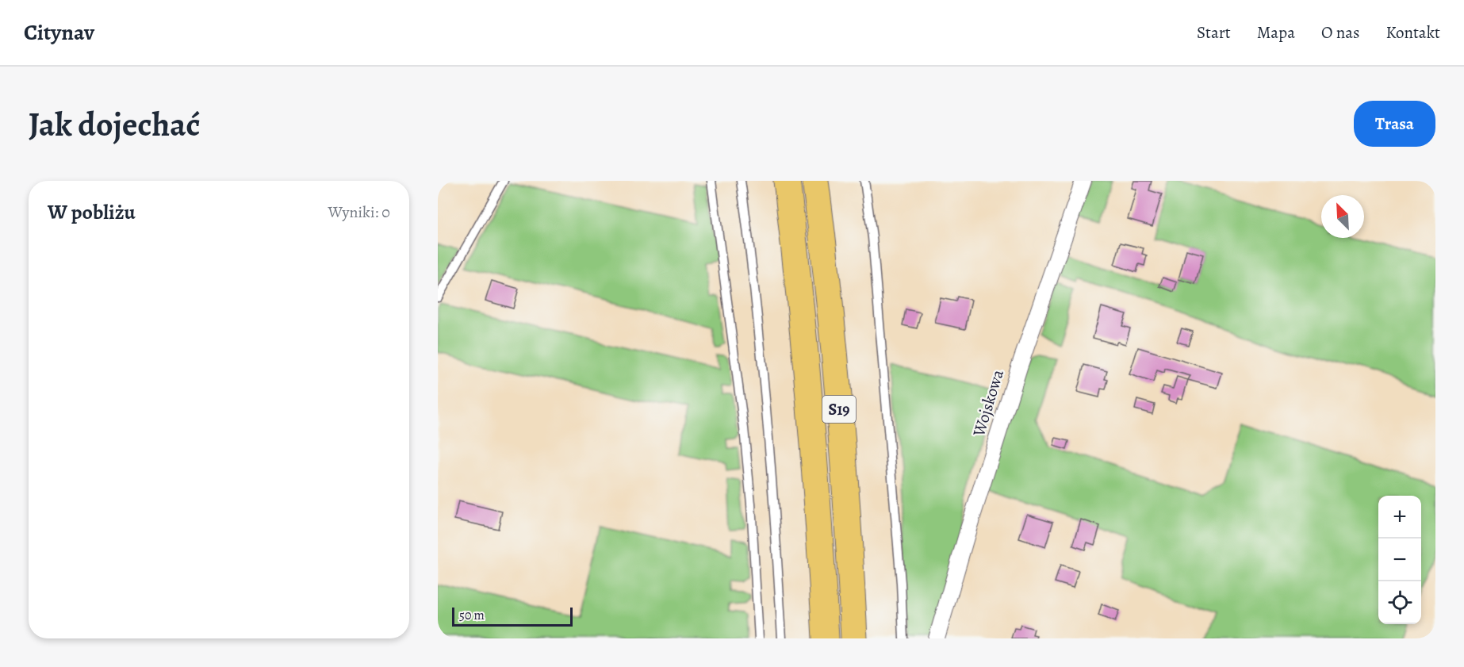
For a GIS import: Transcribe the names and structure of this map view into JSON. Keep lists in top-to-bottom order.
{
  "streets": {
    "highway": ["S19"],
    "street": ["Wojskowa"]
  },
  "scale_bar": "50 m",
  "north": "top left",
  "page": {
    "header": "Citynav",
    "nav": [
      "Start",
      "Mapa",
      "O nas",
      "Kontakt"
    ],
    "buttons": "Trasa",
    "title": "Jak dojechać",
    "heading": ["W pobliżu", "Wyniki: 0"],
    "map_buttons": ["+", "−"],
    "scale": "50 m"
  }
}
